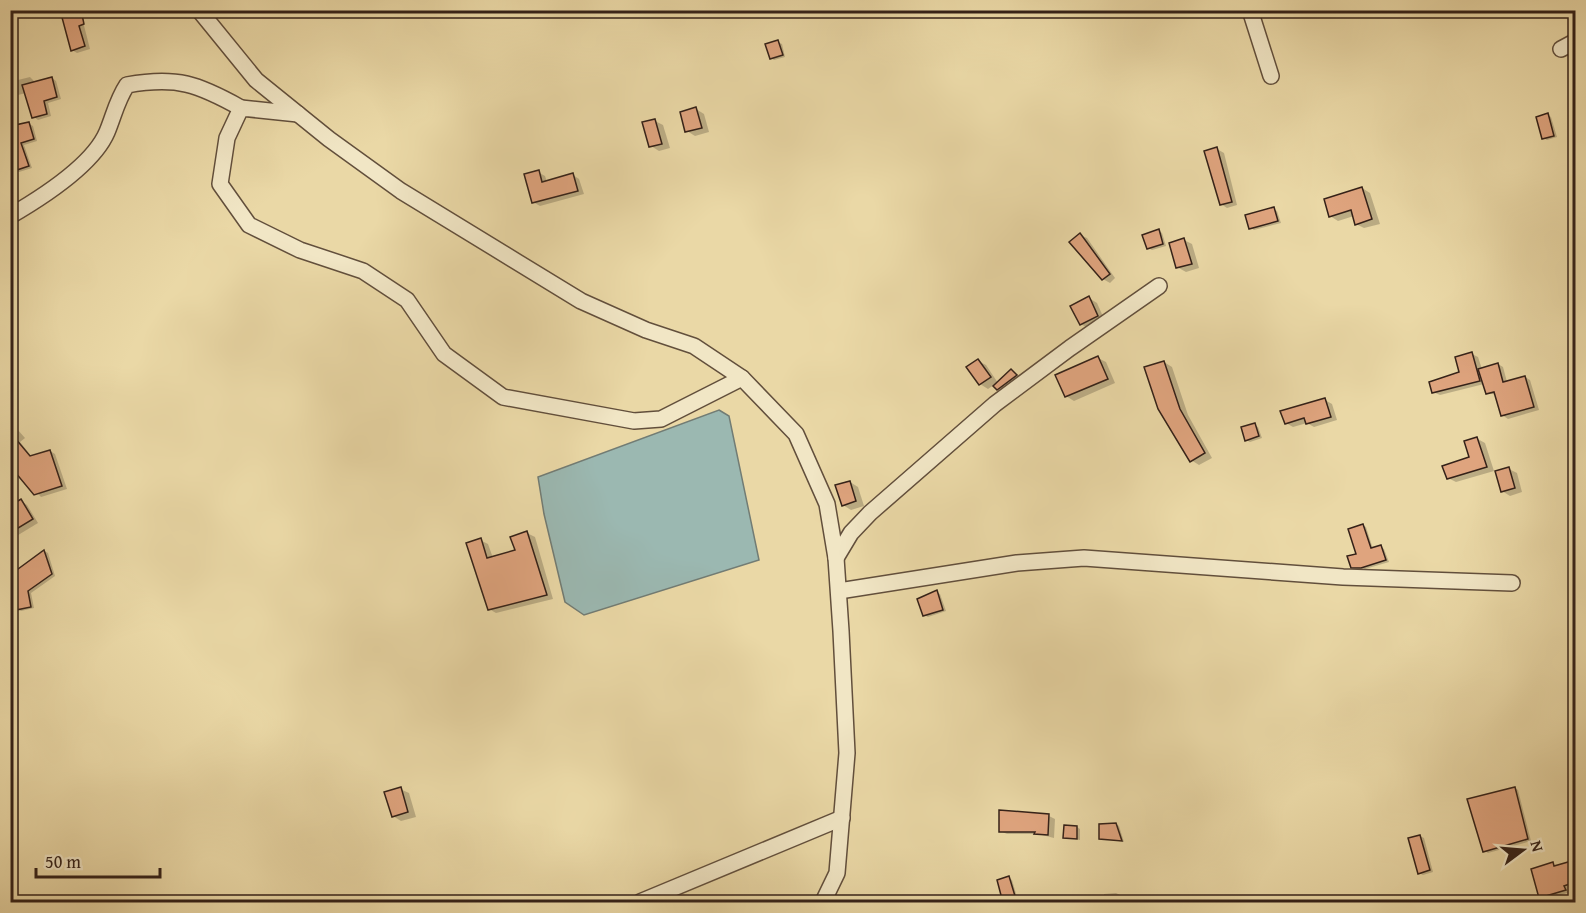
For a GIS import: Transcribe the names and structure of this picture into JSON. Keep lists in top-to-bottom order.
{
  "scale_bar": "50 m",
  "north": "right"
}
